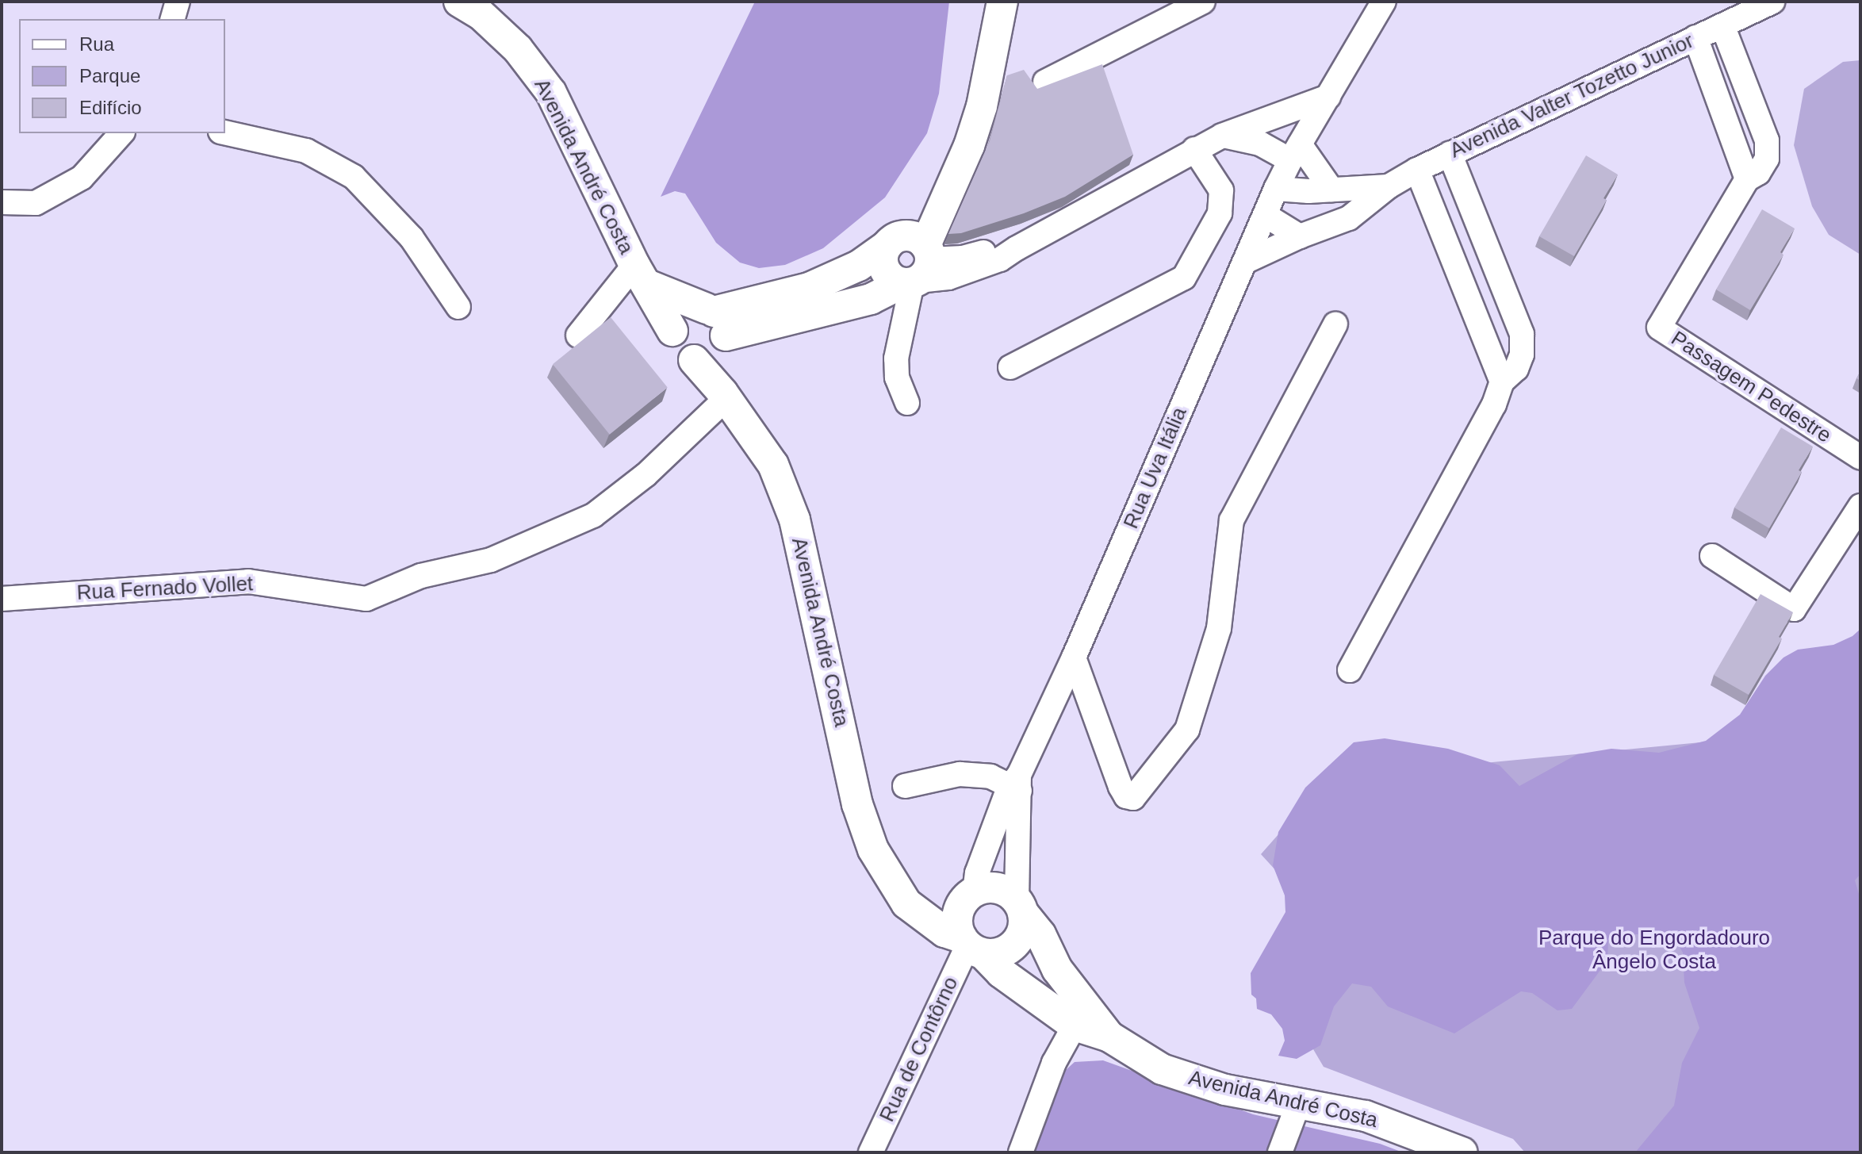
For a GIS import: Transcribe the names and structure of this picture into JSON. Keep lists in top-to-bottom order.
{
  "streets": {
    "main road": ["Avenida André Costa"],
    "street": [
      "Avenida Valter Tozetto Junior",
      "Passagem Pedestre",
      "Rua Uva Itália",
      "Rua Fernado Vollet",
      "Rua de Contôrno"
    ]
  },
  "crossings": [
    ["Avenida Valter Tozetto Junior", "Passagem Pedestre"],
    ["Avenida Valter Tozetto Junior", "Rua Uva Itália"],
    ["Avenida André Costa", "Rua Uva Itália"],
    ["Avenida André Costa", "Rua Fernado Vollet"],
    ["Avenida André Costa", "Rua de Contôrno"],
    ["Rua Uva Itália", "Rua de Contôrno"]
  ],
  "parks": ["Parque do Engordadouro Ângelo Costa"],
  "legend": ["Rua", "Parque", "Edifício"]
}
